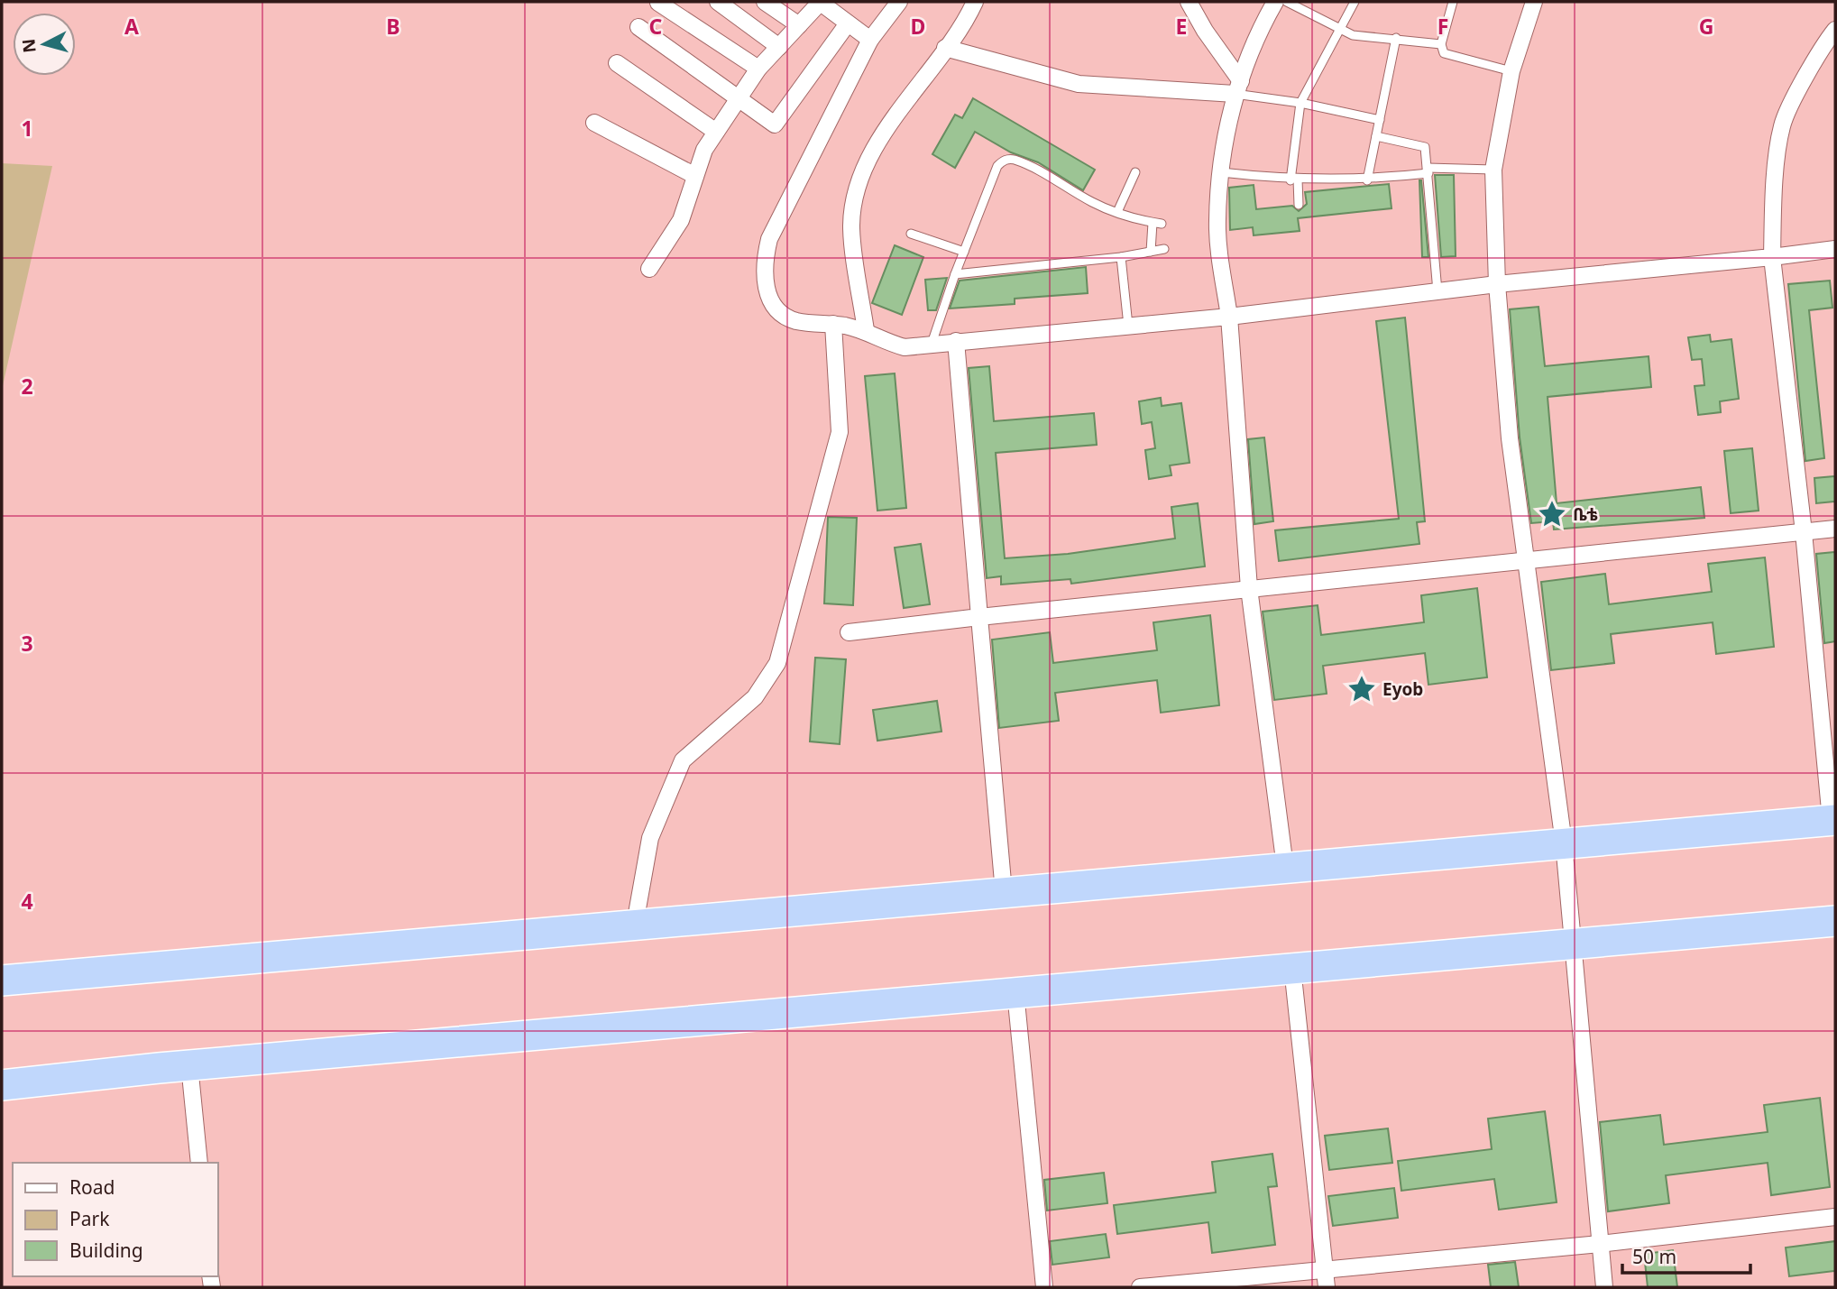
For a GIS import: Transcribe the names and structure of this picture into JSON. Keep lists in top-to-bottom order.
{
  "places": {
    "place": ["ቤቴ", "Eyob"]
  },
  "legend": ["Road", "Park", "Building"],
  "scale_bar": "50 m",
  "north": "left",
  "grid": {
    "columns": [
      "A",
      "B",
      "C",
      "D",
      "E",
      "F",
      "G"
    ],
    "rows": [
      "1",
      "2",
      "3",
      "4"
    ]
  }
}
